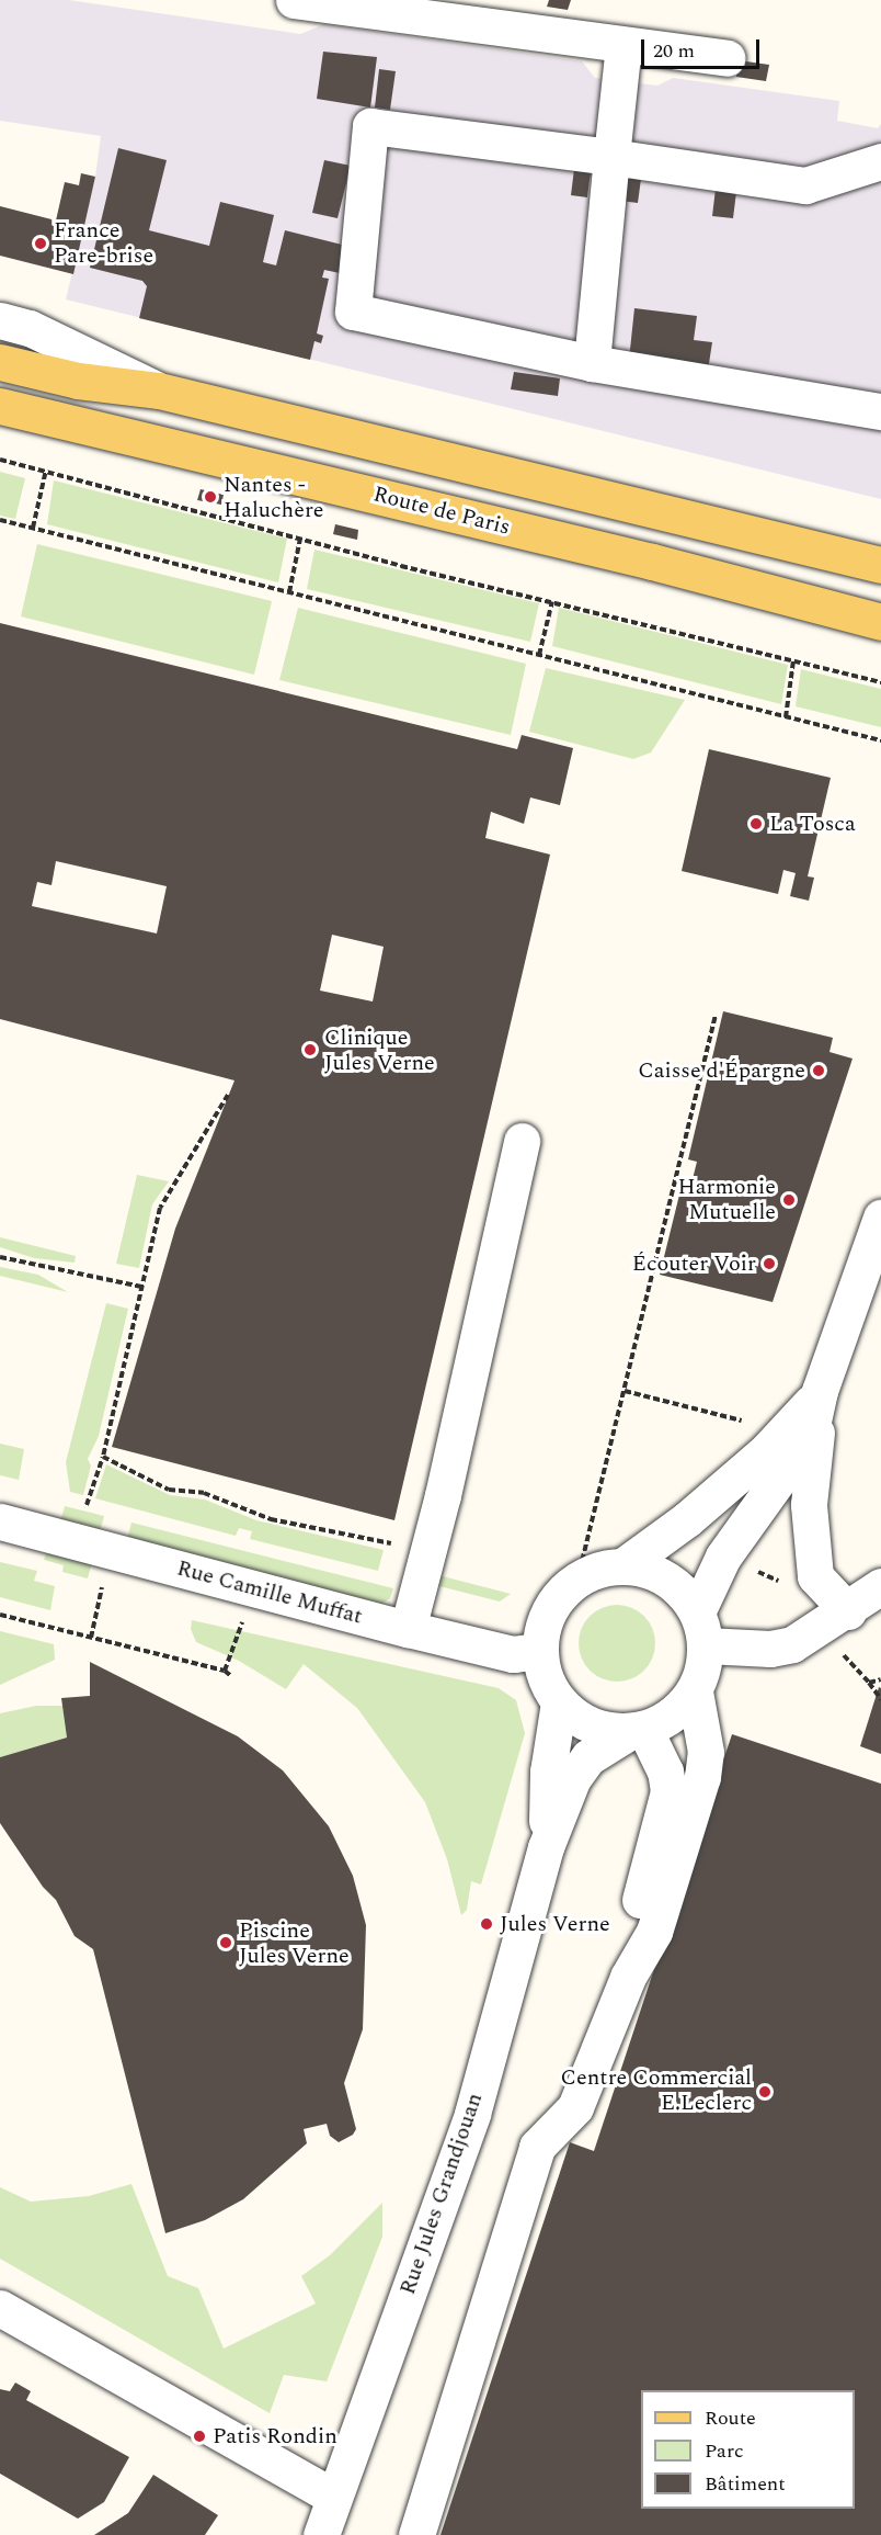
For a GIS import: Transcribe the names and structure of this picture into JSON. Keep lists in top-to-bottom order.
{
  "streets": {
    "main road": ["Route de Paris"],
    "street": ["Rue Camille Muffat", "Rue Jules Grandjouan"]
  },
  "crossings": [
    ["Rue Camille Muffat", "Rue Jules Grandjouan"]
  ],
  "places": [
    "France Pare-brise",
    "Nantes - Haluchère",
    "La Tosca",
    "Clinique Jules Verne",
    "Caisse d'Épargne",
    "Harmonie Mutuelle",
    "Écouter Voir",
    "Jules Verne",
    "Piscine Jules Verne",
    "Centre Commercial E.Leclerc",
    "Patis Rondin"
  ],
  "legend": ["Route", "Parc", "Bâtiment"],
  "scale_bar": "20 m"
}
